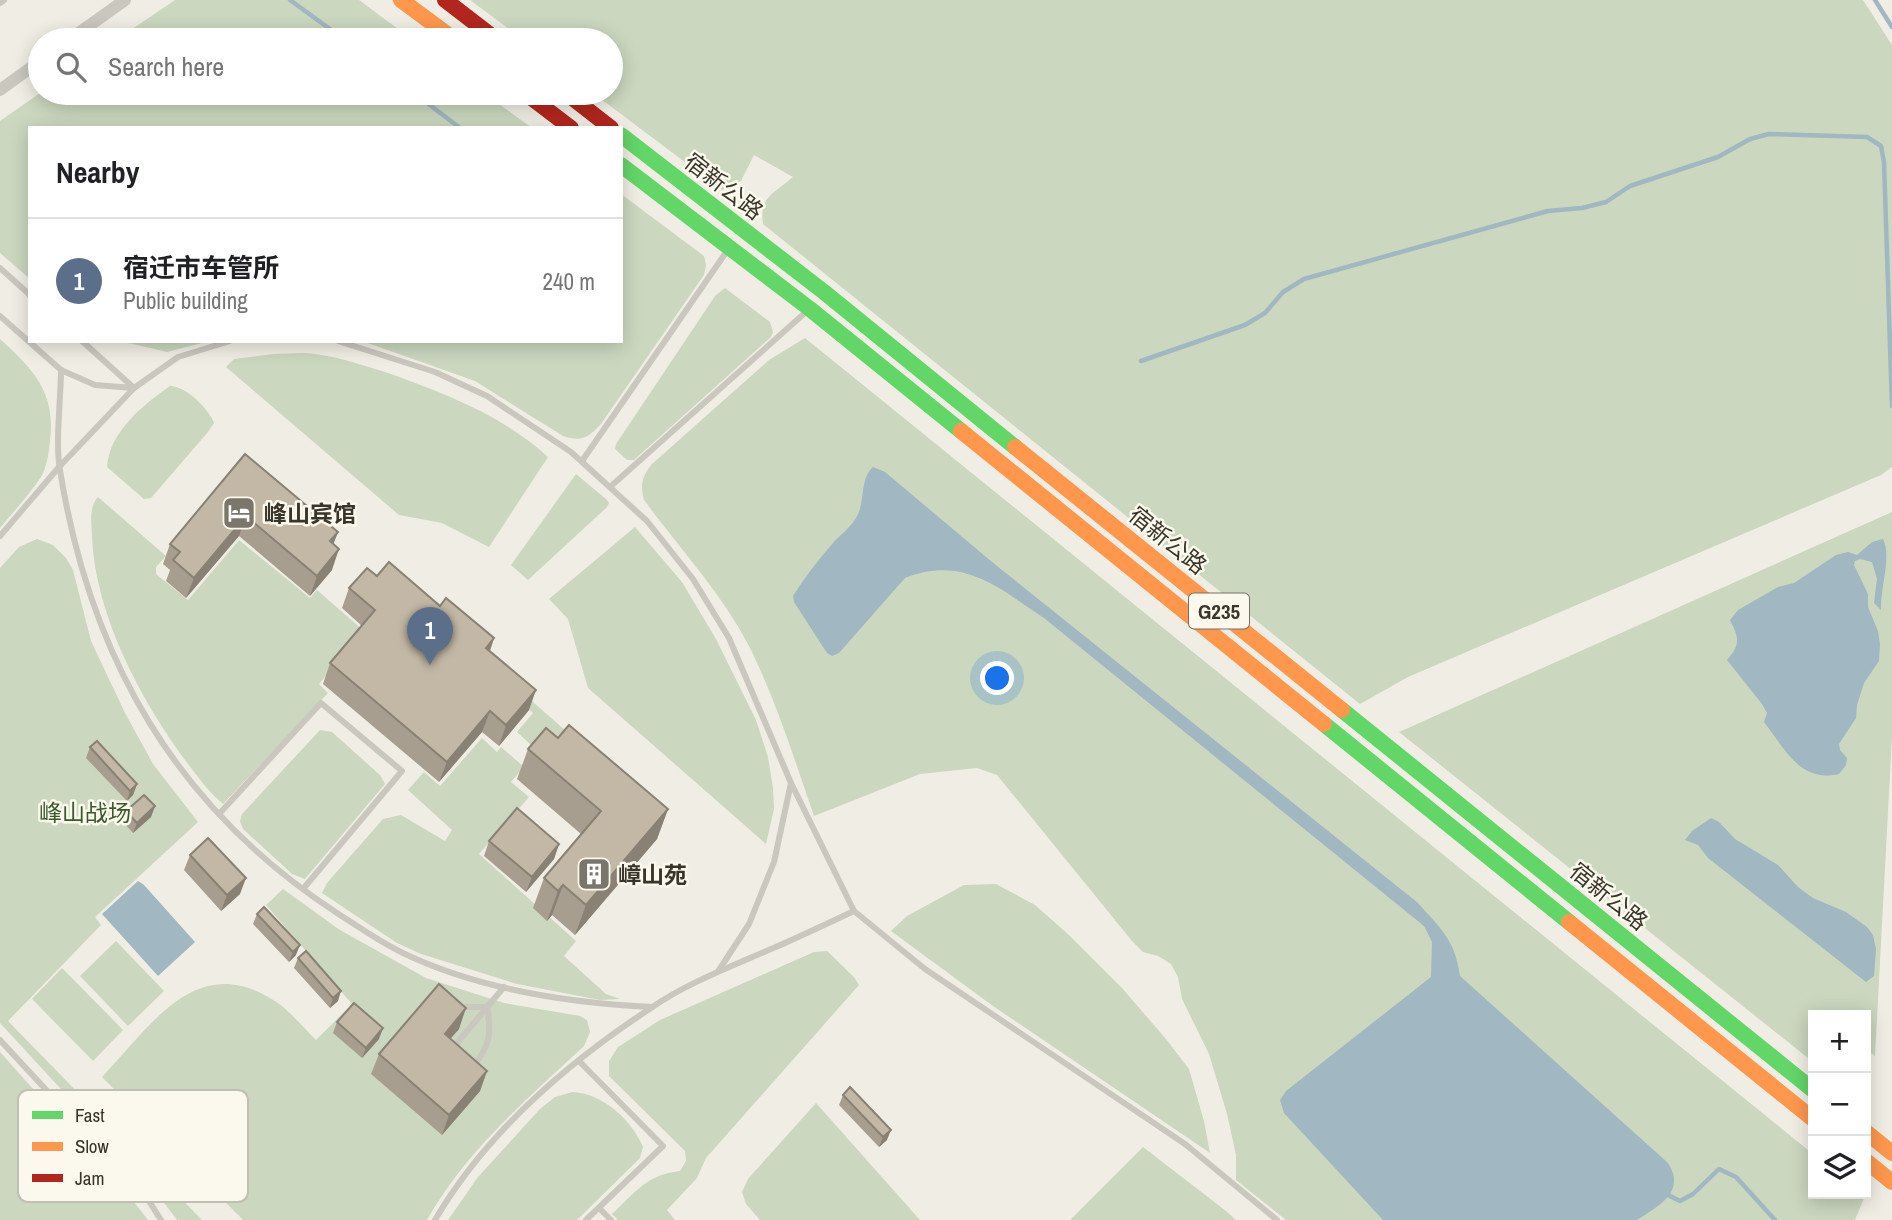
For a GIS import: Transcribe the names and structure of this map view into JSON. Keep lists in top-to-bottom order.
{
  "streets": {
    "highway": ["宿新公路", "G235"]
  },
  "parks": ["峰山战场"],
  "places": {
    "hotel": ["峰山宾馆"],
    "building": ["嶂山苑"]
  },
  "legend": ["Fast", "Slow", "Jam"],
  "page": {
    "search": "Search here",
    "heading": "Nearby",
    "list": [
      {
        "mark": "1",
        "name": "宿迁市车管所",
        "note": "Public building",
        "value": "240 m"
      }
    ],
    "pins": "1",
    "map_buttons": ["+", "−"]
  }
}
